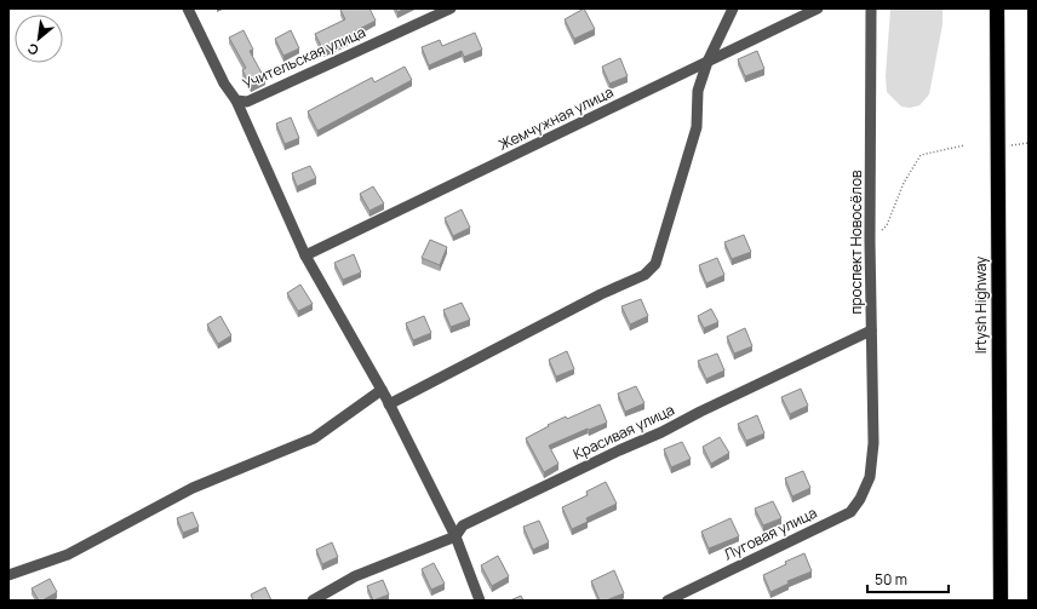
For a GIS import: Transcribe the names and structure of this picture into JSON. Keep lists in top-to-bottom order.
{
  "streets": {
    "highway": ["Irtysh Highway"],
    "street": [
      "Учительская улица",
      "Жемчужная улица",
      "проспект Новосёлов",
      "Красивая улица",
      "Луговая улица"
    ]
  },
  "crossings": [
    ["проспект Новосёлов", "Красивая улица"],
    ["проспект Новосёлов", "Луговая улица"]
  ],
  "scale_bar": "50 m",
  "north": "bottom left"
}
